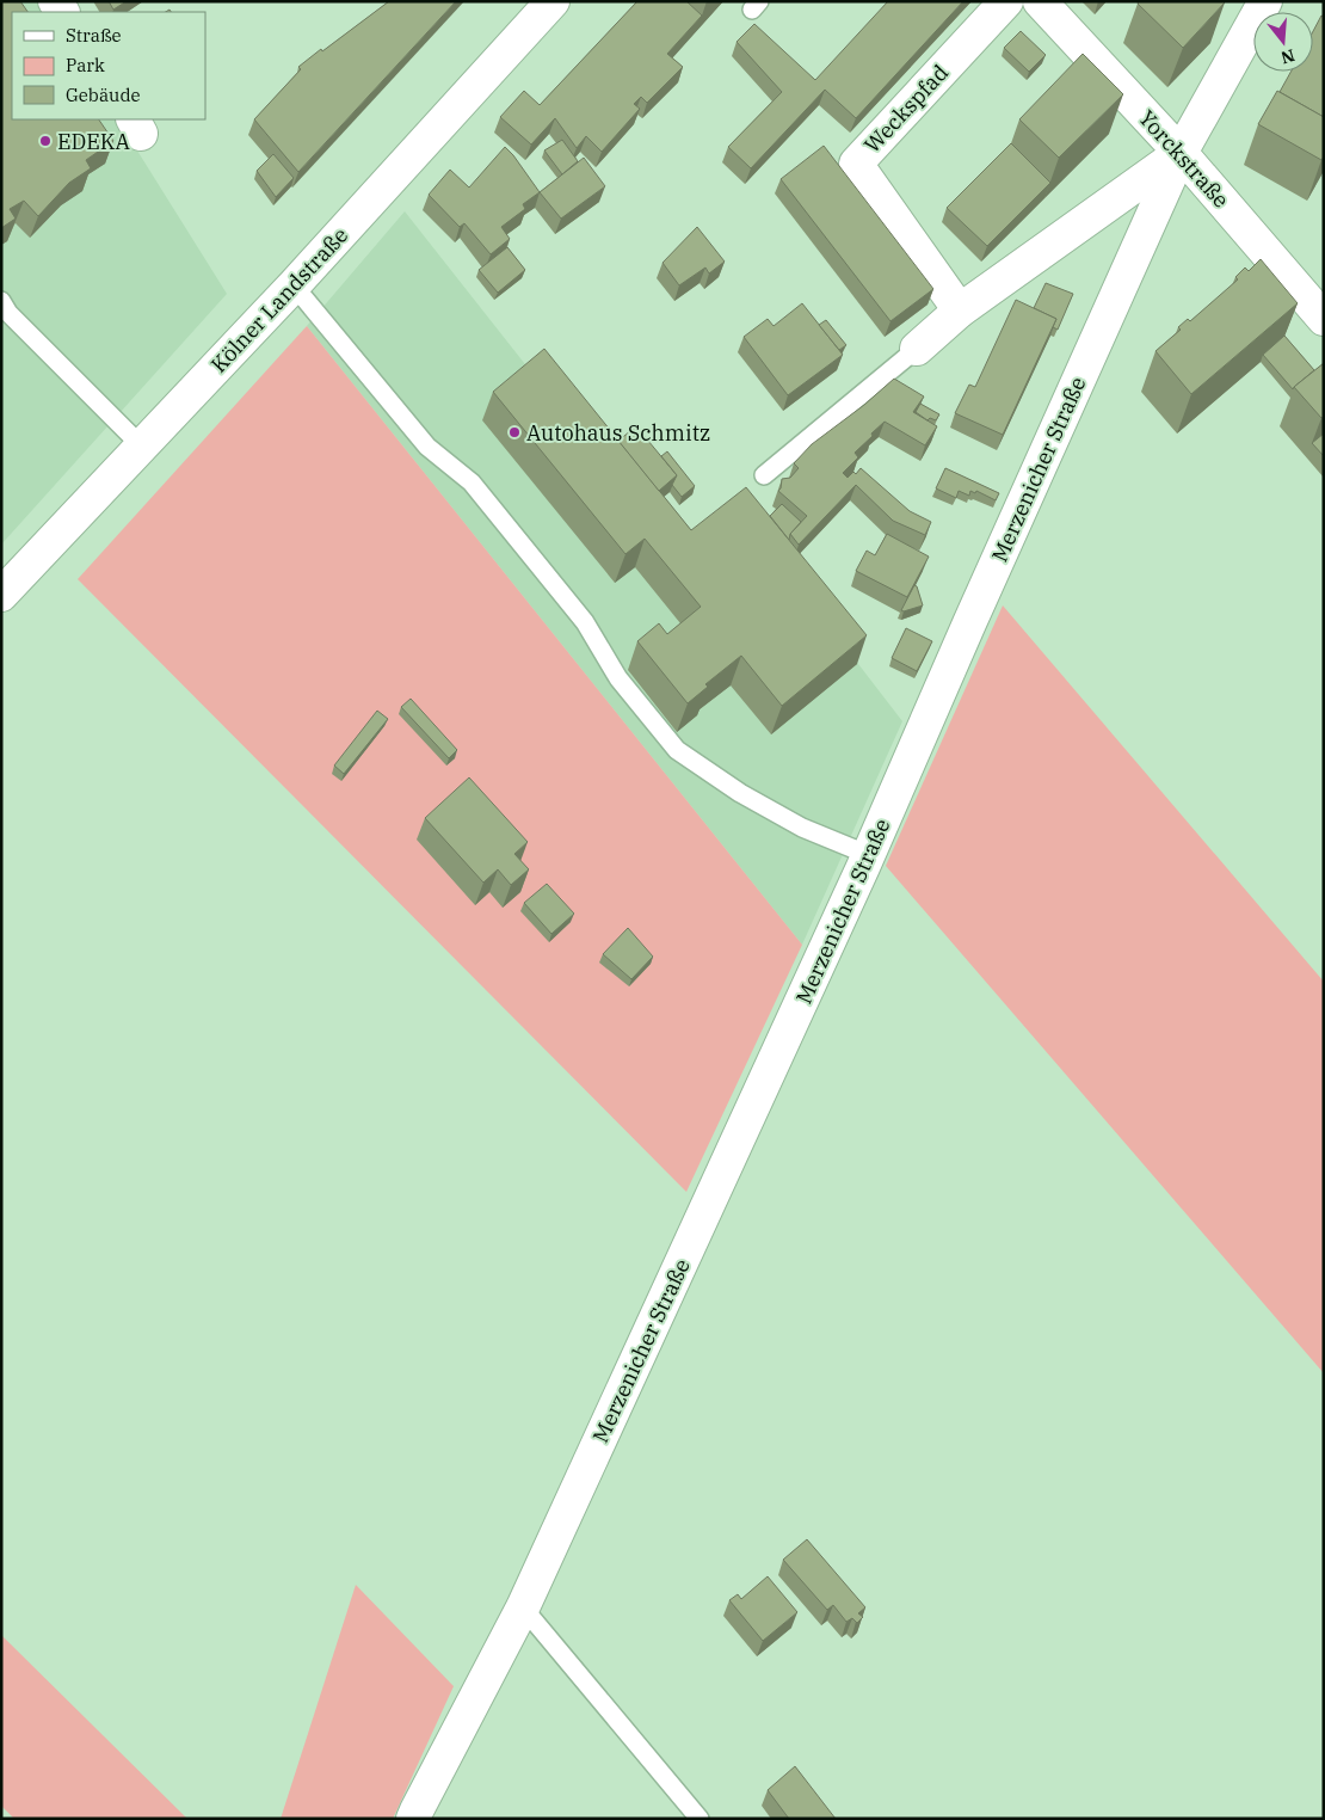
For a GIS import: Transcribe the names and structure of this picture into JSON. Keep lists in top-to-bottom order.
{
  "streets": {
    "street": [
      "Weckspfad",
      "Yorckstraße",
      "Kölner Landstraße",
      "Merzenicher Straße"
    ]
  },
  "crossings": [
    ["Yorckstraße", "Merzenicher Straße"]
  ],
  "places": ["EDEKA", "Autohaus Schmitz"],
  "legend": ["Straße", "Park", "Gebäude"],
  "north": "bottom"
}
